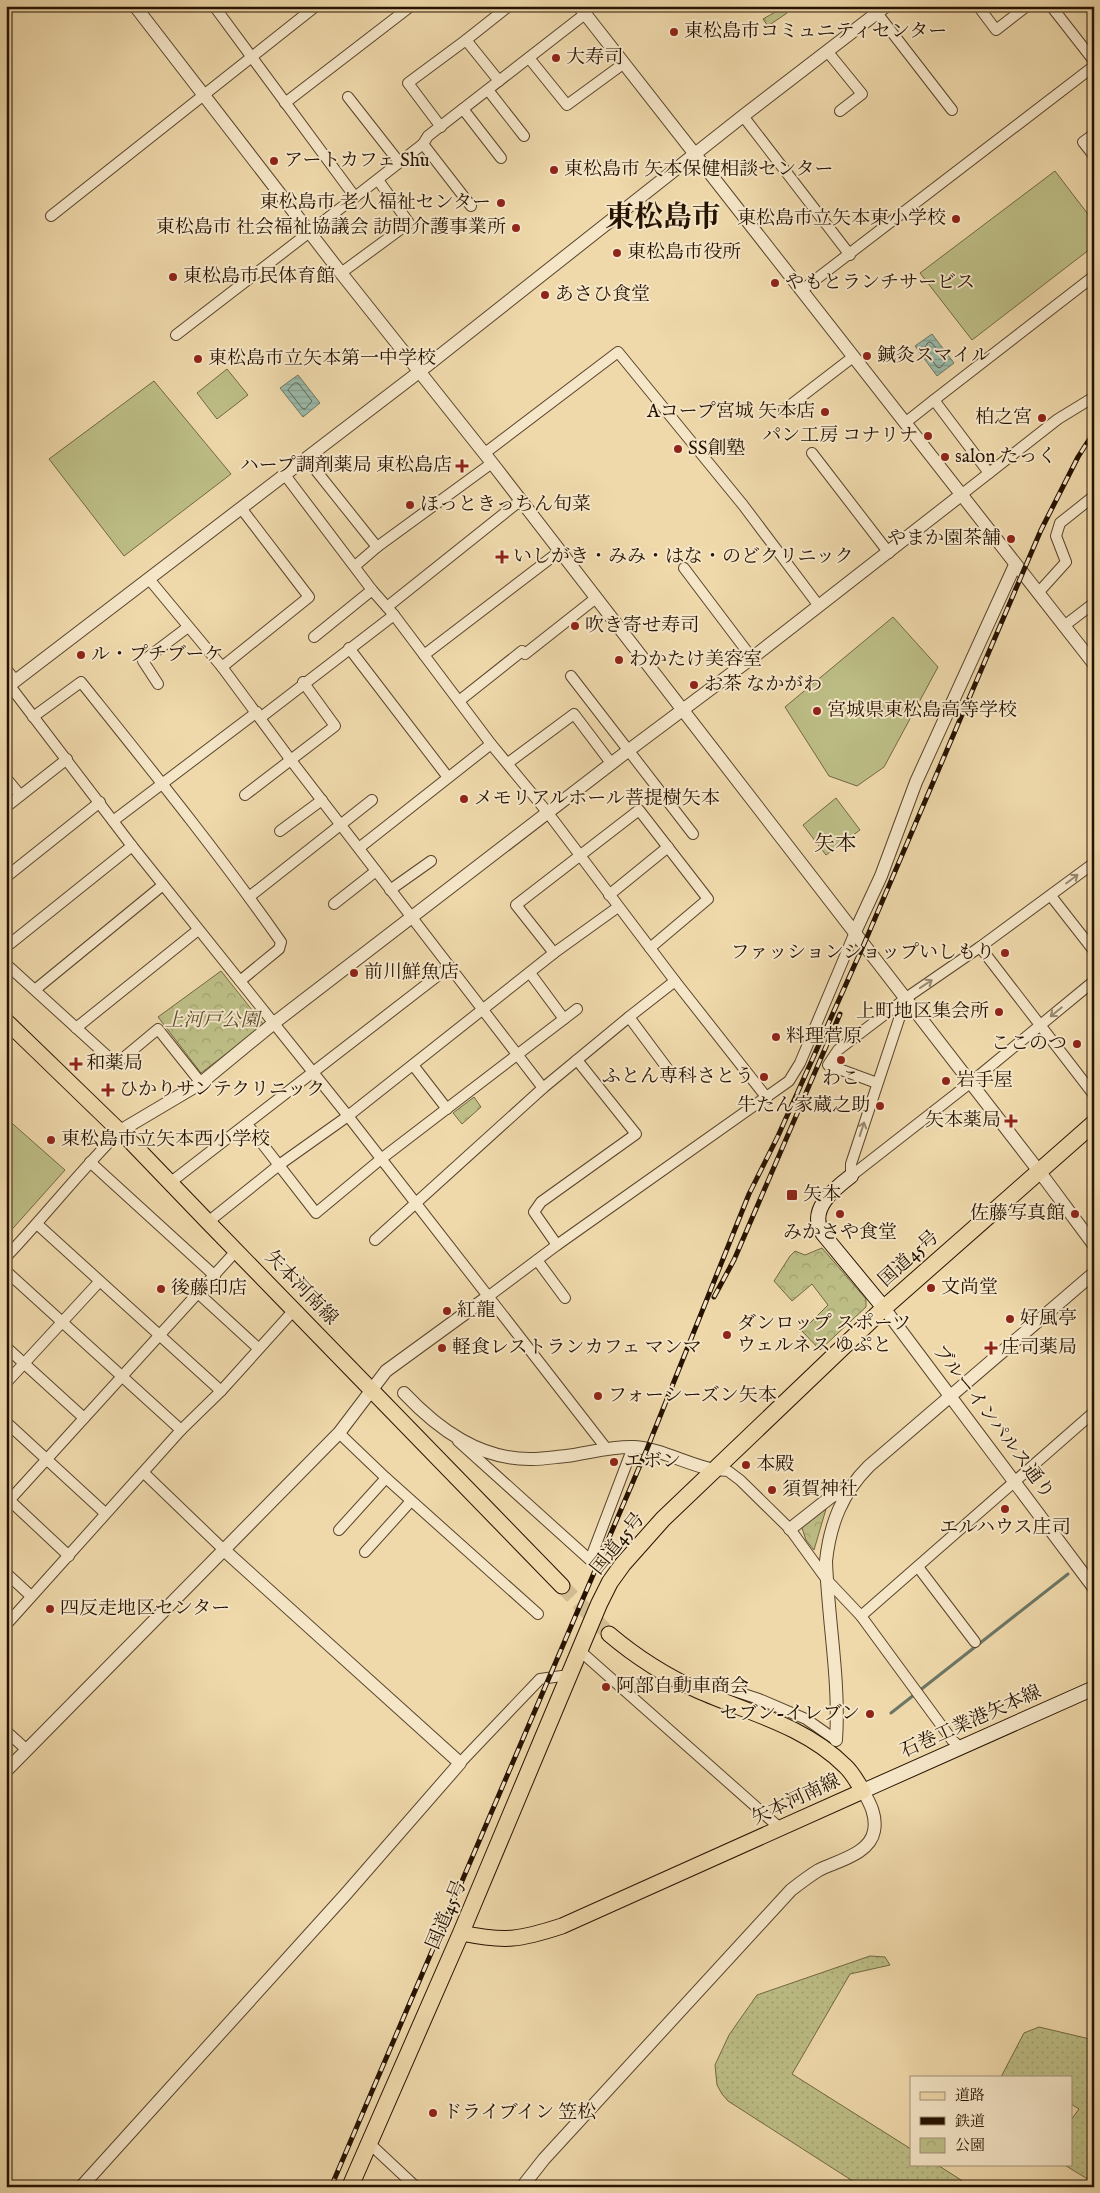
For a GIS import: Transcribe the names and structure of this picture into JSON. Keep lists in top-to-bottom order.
{
  "streets": {
    "highway": ["国道45号"],
    "main road": ["矢本河南線", "ブルーインパルス通り", "石巻工業港矢本線"]
  },
  "crossings": [
    ["国道45号", "矢本河南線"],
    ["国道45号", "ブルーインパルス通り"],
    ["矢本河南線", "石巻工業港矢本線"]
  ],
  "districts": ["東松島市", "矢本"],
  "parks": ["上河戸公園"],
  "places": {
    "other": [
      "東松島市コミュニティセンター",
      "大寿司",
      "アートカフェ Shu",
      "東松島市 矢本保健相談センター",
      "東松島市 老人福祉センター",
      "東松島市立矢本東小学校",
      "東松島市 社会福祉協議会 訪問介護事業所",
      "東松島市役所",
      "東松島市民体育館",
      "やもとランチサービス",
      "あさひ食堂",
      "鍼灸スマイル",
      "東松島市立矢本第一中学校",
      "Aコープ宮城 矢本店",
      "柏之宮",
      "パン工房 コナリナ",
      "SS創塾",
      "salon たっく",
      "ほっときっちん旬菜",
      "やまか園茶舗",
      "吹き寄せ寿司",
      "ル・プチブーケ",
      "わかたけ美容室",
      "お茶 なかがわ",
      "宮城県東松島高等学校",
      "メモリアルホール菩提樹矢本",
      "ファッションショップいしもり",
      "前川鮮魚店",
      "上町地区集会所",
      "料理菅原",
      "ここのつ",
      "わこ",
      "ふとん専科さとう",
      "岩手屋",
      "牛たん家蔵之助",
      "東松島市立矢本西小学校",
      "みかさや食堂",
      "佐藤写真館",
      "文尚堂",
      "後藤印店",
      "紅龍",
      "好風亭",
      "ダンロップ スポーツ ウェルネス ゆぷと",
      "軽食レストランカフェ マンマ",
      "フォーシーズン矢本",
      "エボン",
      "本殿",
      "須賀神社",
      "エルハウス庄司",
      "四反走地区センター",
      "阿部自動車商会",
      "セブン-イレブン",
      "ドライブイン 笠松"
    ],
    "health": [
      "ハープ調剤薬局 東松島店",
      "いしがき・みみ・はな・のどクリニック",
      "和薬局",
      "ひかりサンテクリニック",
      "矢本薬局",
      "庄司薬局"
    ],
    "transit": ["矢本"]
  },
  "legend": ["道路", "鉄道", "公園"]
}
